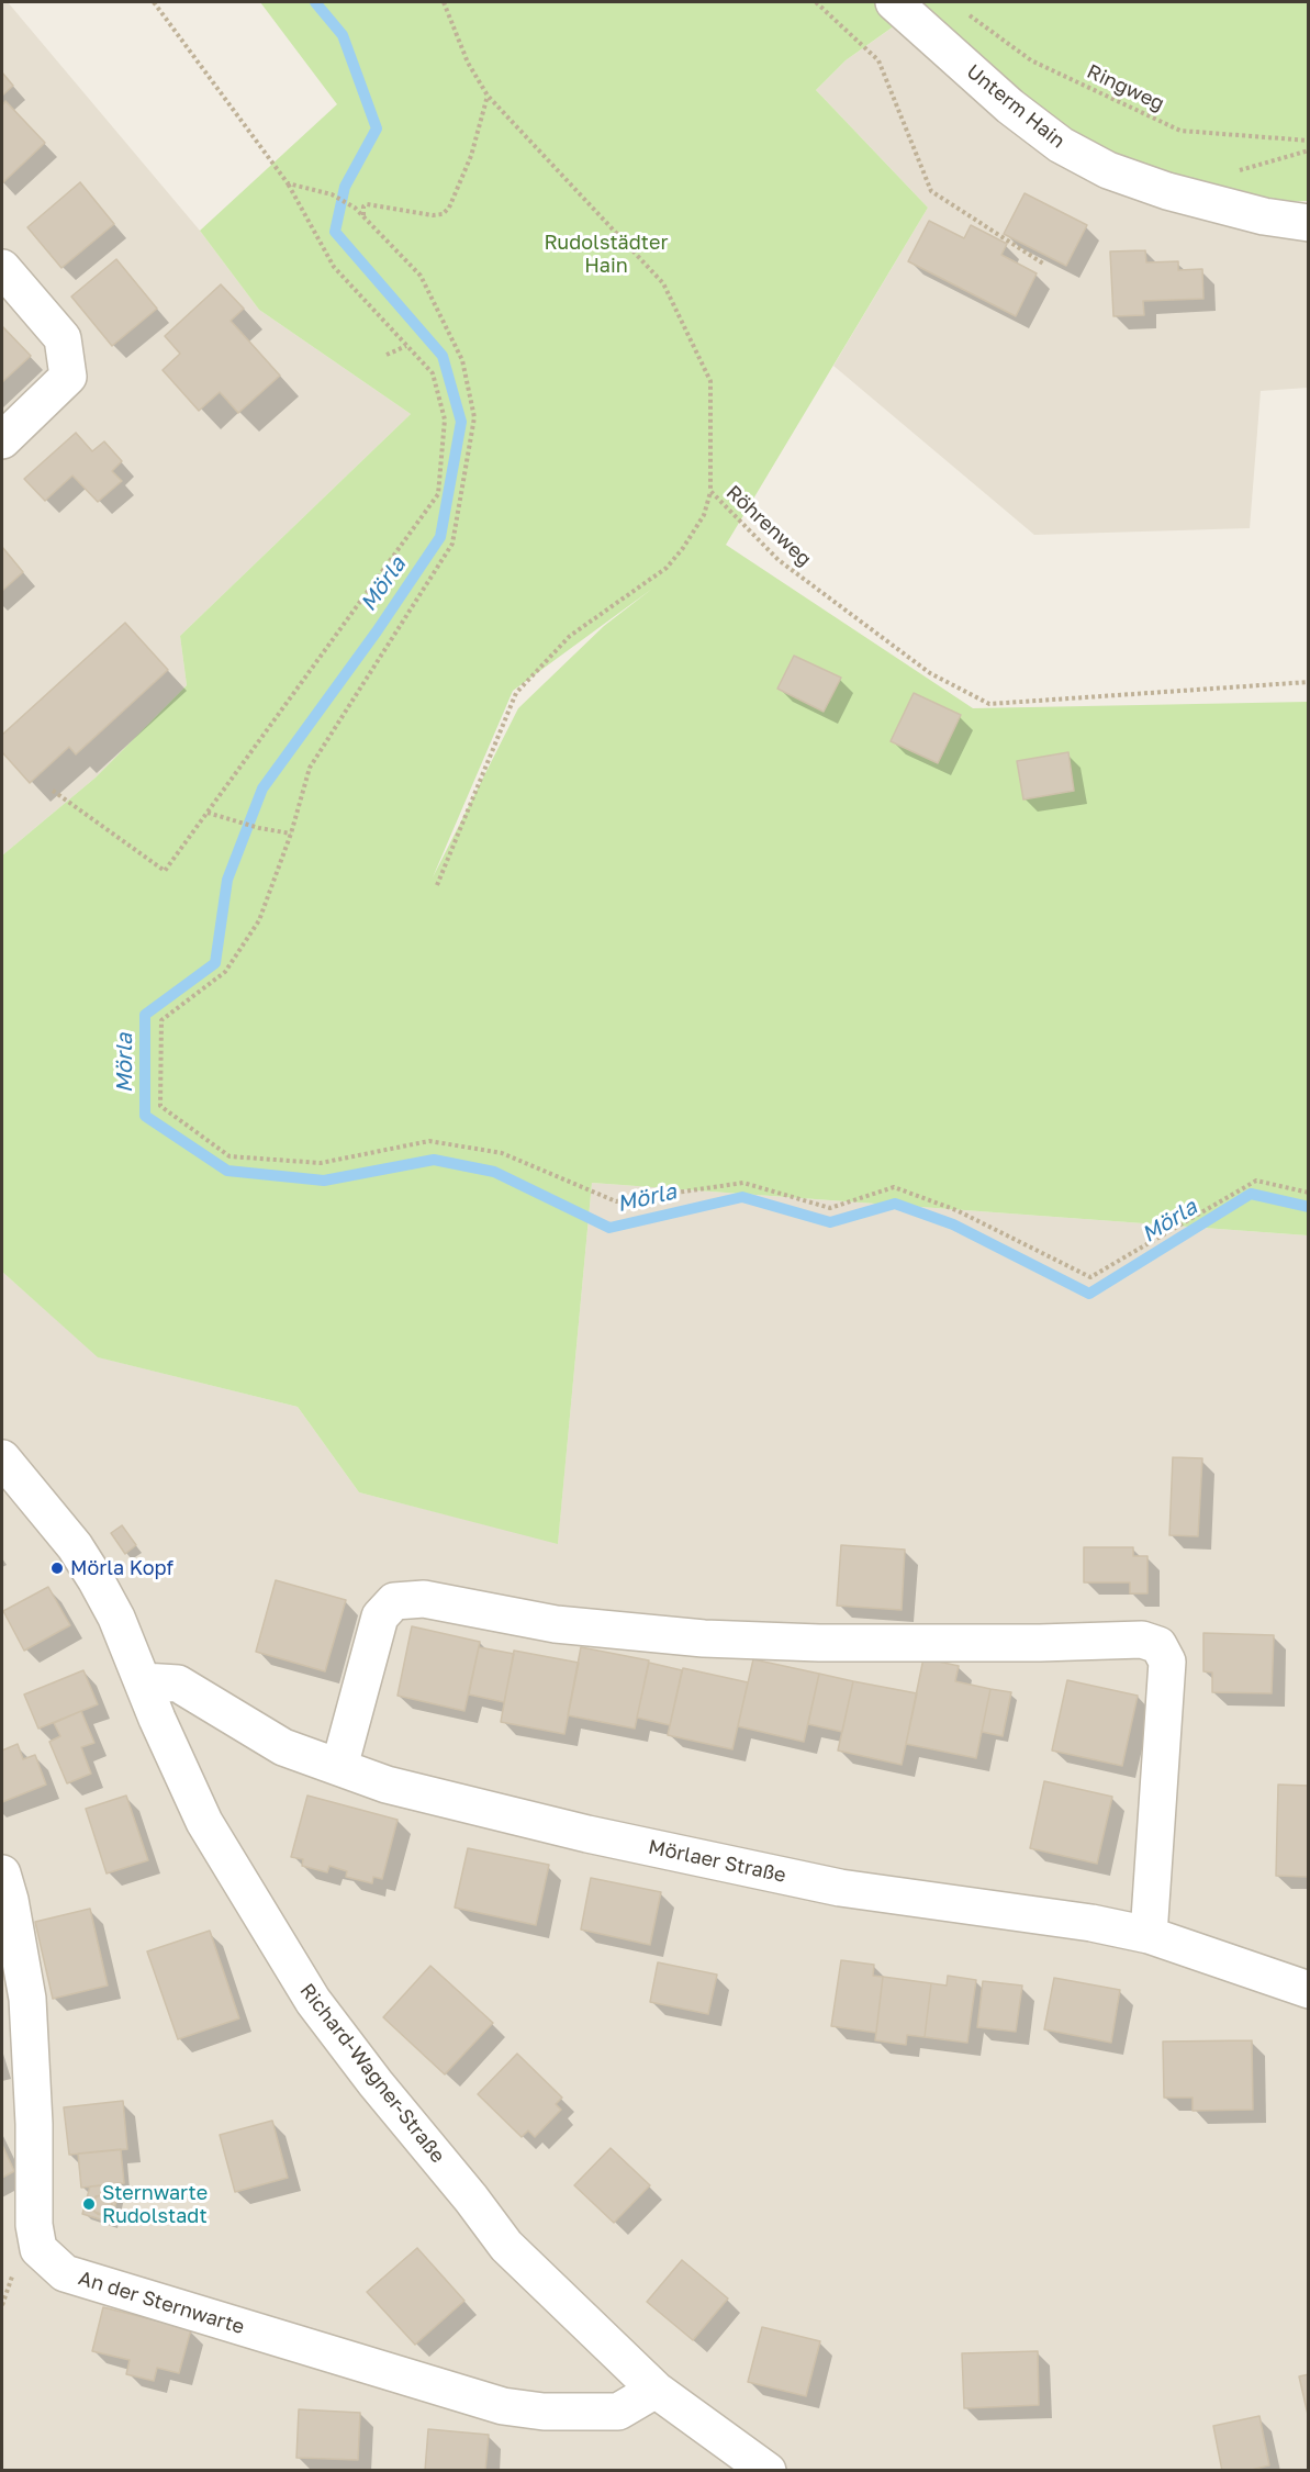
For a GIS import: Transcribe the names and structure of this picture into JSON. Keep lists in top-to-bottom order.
{
  "streets": {
    "street": [
      "Unterm Hain",
      "Mörlaer Straße",
      "Richard-Wagner-Straße",
      "An der Sternwarte"
    ],
    "path": ["Ringweg", "Röhrenweg"]
  },
  "crossings": [
    ["Mörlaer Straße", "Richard-Wagner-Straße"],
    ["Richard-Wagner-Straße", "An der Sternwarte"]
  ],
  "water": ["Mörla"],
  "parks": ["Rudolstädter Hain"],
  "places": ["Mörla Kopf", "Sternwarte Rudolstadt"]
}
